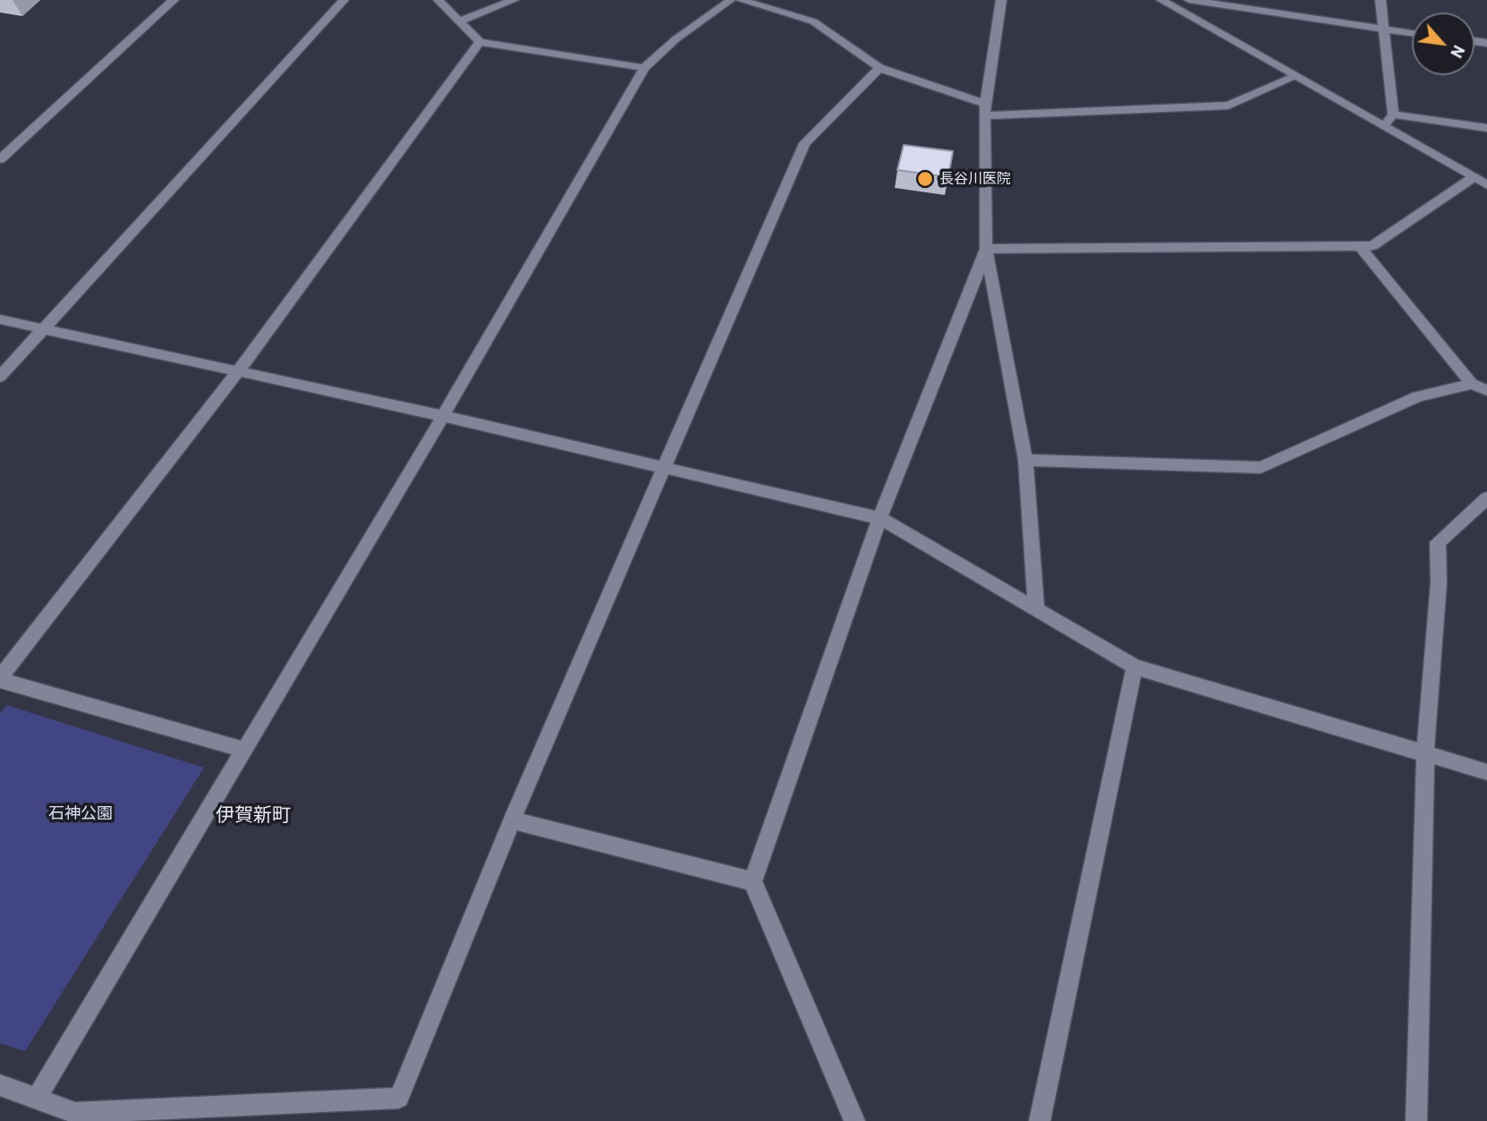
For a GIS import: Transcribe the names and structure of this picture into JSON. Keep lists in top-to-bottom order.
{
  "districts": ["伊賀新町"],
  "parks": ["石神公園"],
  "places": ["長谷川医院"],
  "north": "bottom right"
}
